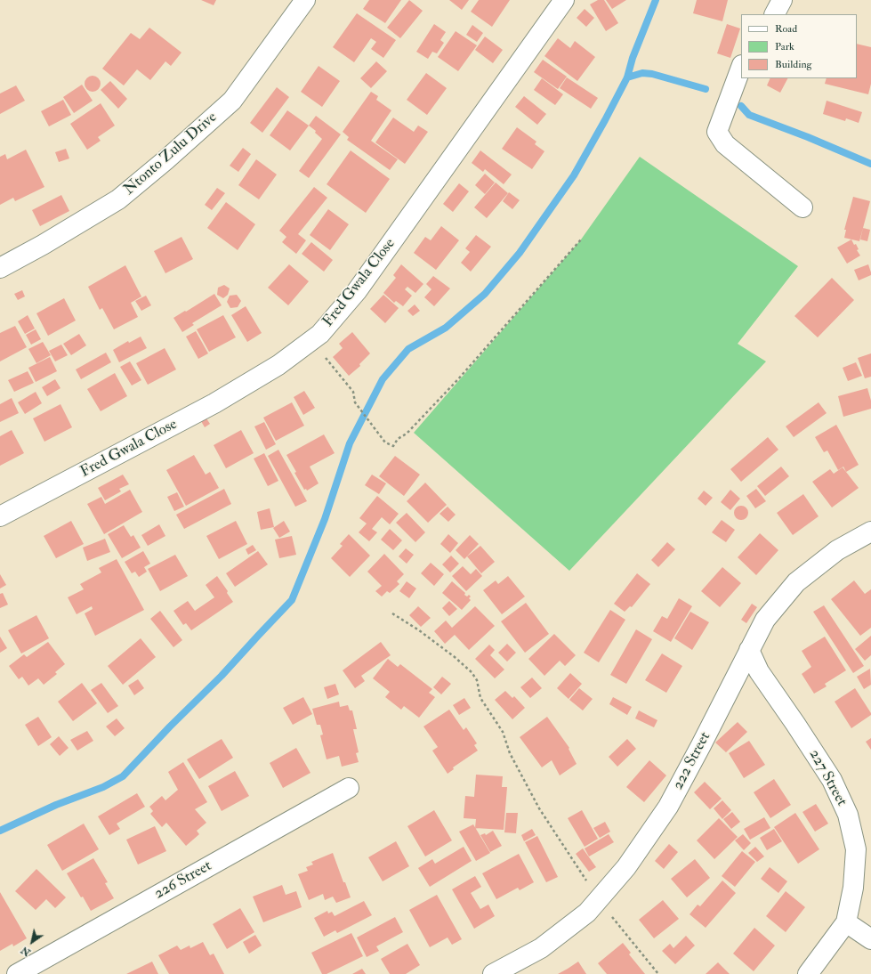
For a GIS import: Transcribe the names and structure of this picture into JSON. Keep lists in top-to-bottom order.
{
  "streets": {
    "street": [
      "Ntonto Zulu Drive",
      "Fred Gwala Close",
      "222 Street",
      "227 Street",
      "226 Street"
    ]
  },
  "crossings": [
    ["222 Street", "227 Street"]
  ],
  "legend": ["Road", "Park", "Building"],
  "north": "bottom left"
}
